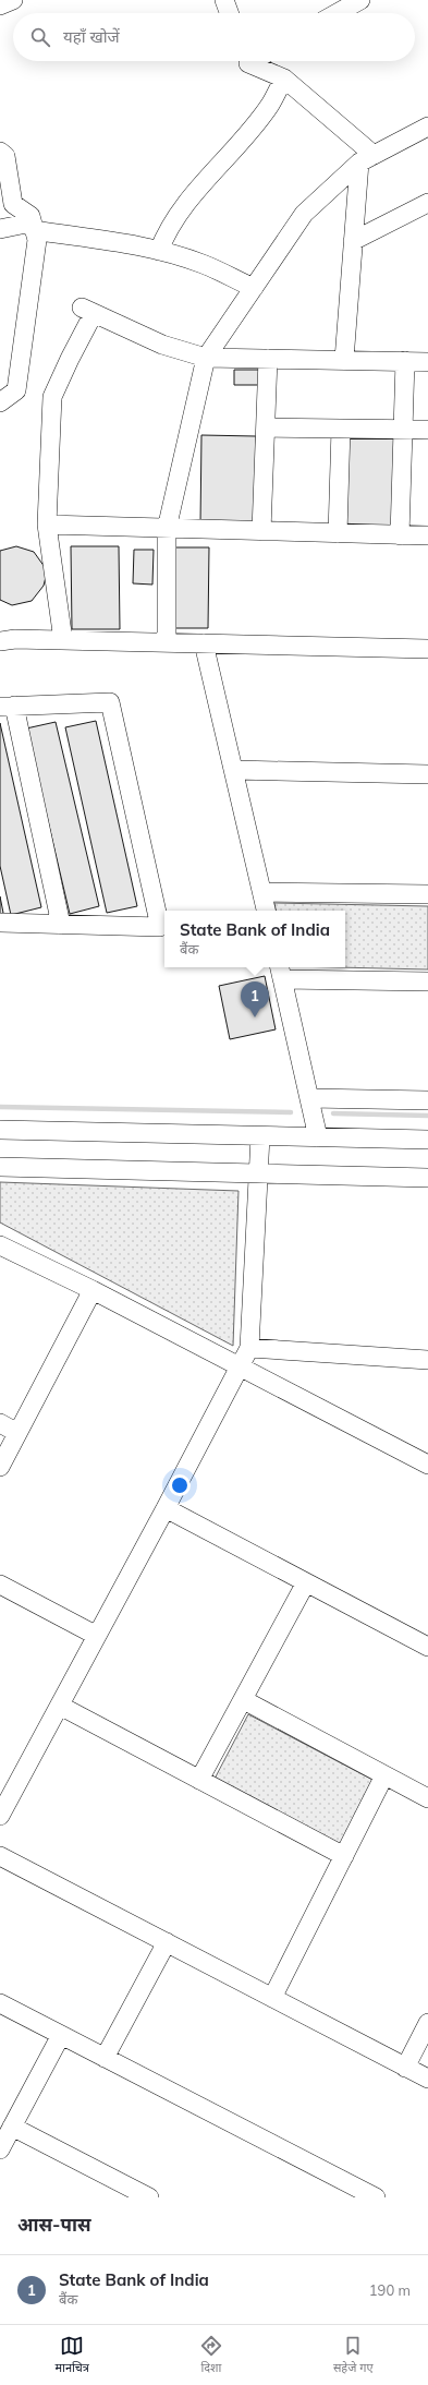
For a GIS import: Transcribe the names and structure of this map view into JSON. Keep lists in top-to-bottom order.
{
  "page": {
    "search": "यहाँ खोजें",
    "popup": ["State Bank of India", "बैंक"],
    "pins": "1",
    "heading": "आस-पास",
    "list": [
      {
        "mark": "1",
        "name": "State Bank of India",
        "note": "बैंक",
        "value": "190 m"
      }
    ],
    "nav": ["मानचित्र", "दिशा", "सहेजे गए"]
  }
}
